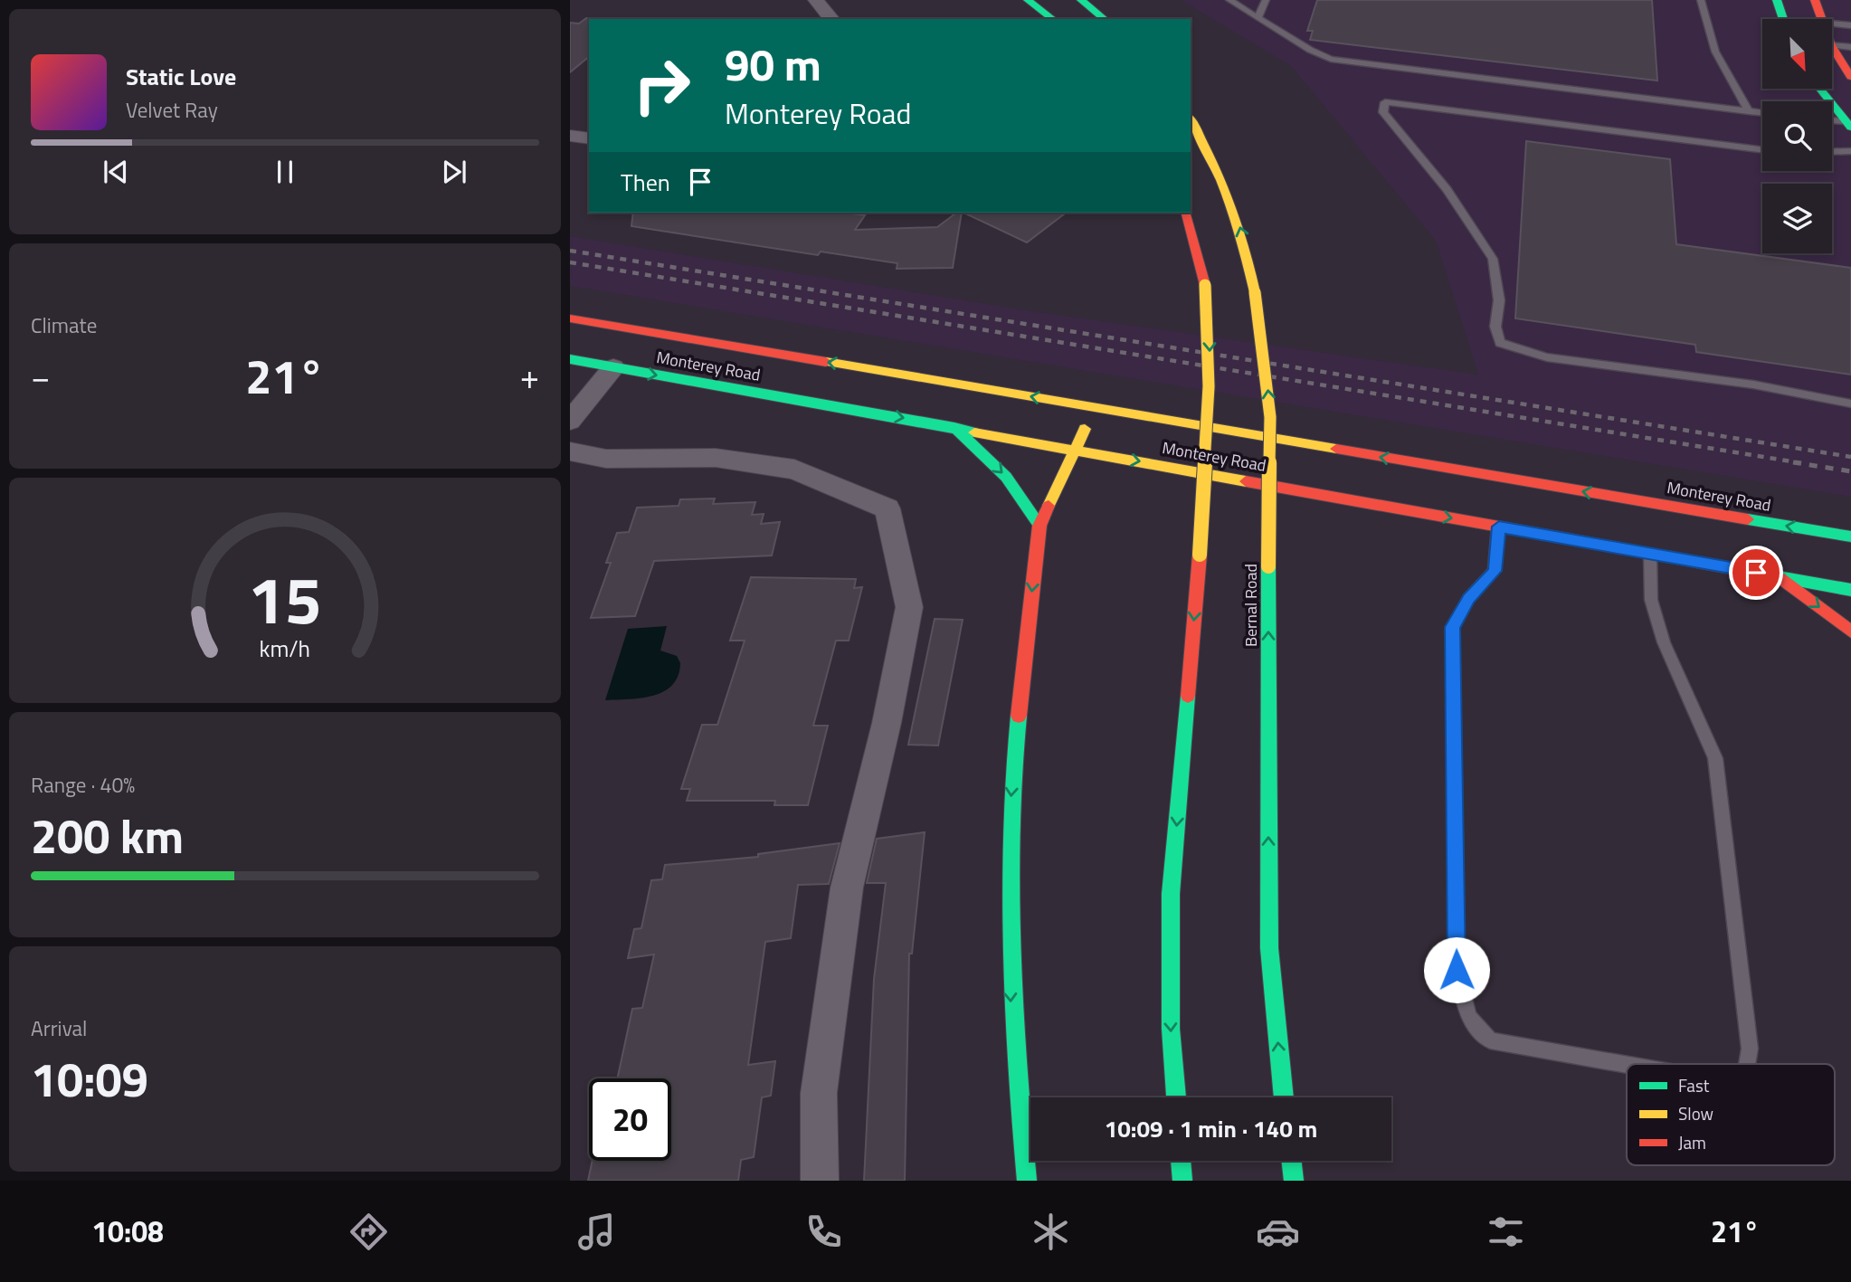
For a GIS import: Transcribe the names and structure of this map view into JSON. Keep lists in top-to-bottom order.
{
  "streets": {
    "main road": ["Monterey Road", "Bernal Road"]
  },
  "legend": ["Fast", "Slow", "Jam"],
  "north": "bottom right",
  "page": {
    "turn": ["90 m", "Monterey Road"],
    "song": ["Static Love", "Velvet Ray"],
    "then": "Then",
    "tile": [
      "Climate",
      ["Range · 40%", "200 km"],
      ["Arrival", "10:09"]
    ],
    "heat": ["−", "21°", "+"],
    "limit": "20",
    "trip": "10:09 · 1 min · 140 m",
    "tabs": ["10:08", "21°"],
    "gauge": ["15", "km/h"]
  }
}
